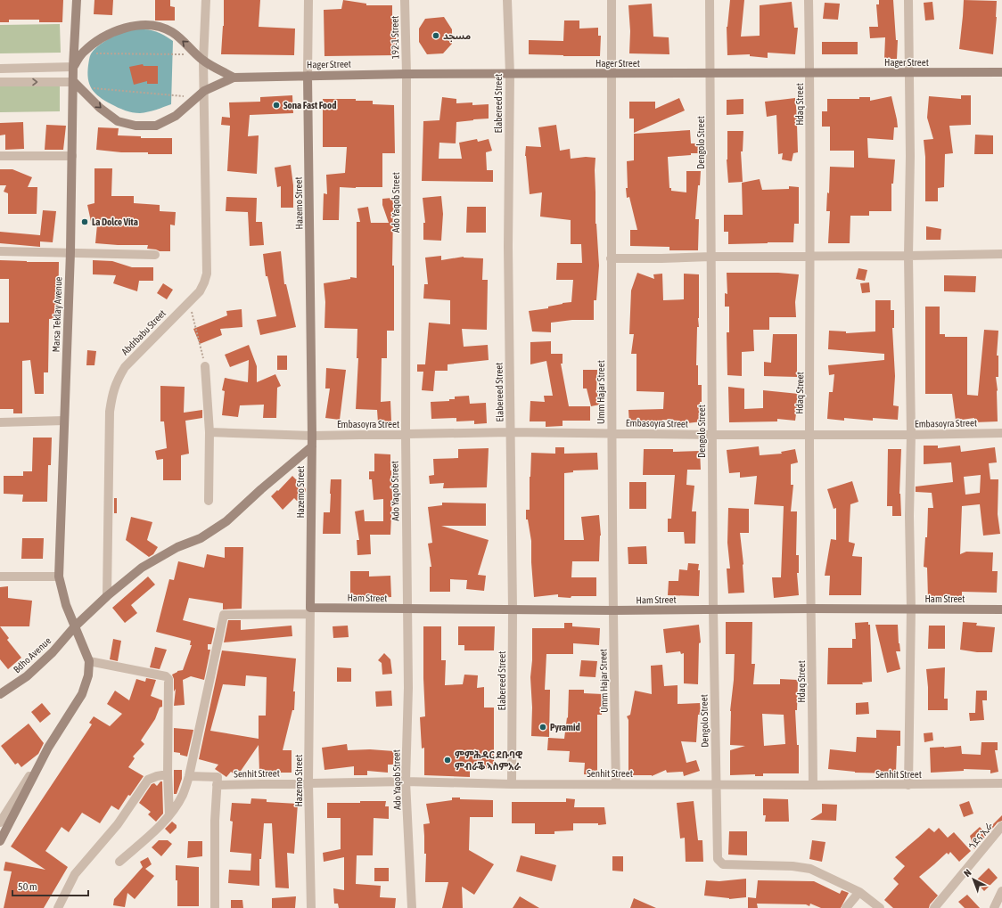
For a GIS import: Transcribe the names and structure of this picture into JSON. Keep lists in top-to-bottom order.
{
  "streets": {
    "street": [
      "192-1 Street",
      "Hager Street",
      "Elabereed Street",
      "Hdaq Street",
      "Dengolo Street",
      "Ado Yaqob Street",
      "Hazemo Street",
      "Marsa Teklay Avenue",
      "Abdrbabu Street",
      "Umm Hajar Street",
      "Embasoyra Street",
      "Ham Street",
      "Bdho Avenue",
      "Senhit Street",
      "ጎደና ኢራ"
    ]
  },
  "crossings": [
    ["192-1 Street", "Hager Street"],
    ["192-1 Street", "Ado Yaqob Street"],
    ["Hager Street", "Elabereed Street"],
    ["Hager Street", "Hdaq Street"],
    ["Hager Street", "Dengolo Street"],
    ["Hager Street", "Ado Yaqob Street"],
    ["Hager Street", "Hazemo Street"],
    ["Hager Street", "Umm Hajar Street"],
    ["Elabereed Street", "Embasoyra Street"],
    ["Elabereed Street", "Ham Street"],
    ["Elabereed Street", "Senhit Street"],
    ["Hdaq Street", "Embasoyra Street"],
    ["Hdaq Street", "Ham Street"],
    ["Hdaq Street", "Senhit Street"],
    ["Dengolo Street", "Embasoyra Street"],
    ["Dengolo Street", "Ham Street"],
    ["Dengolo Street", "Senhit Street"],
    ["Ado Yaqob Street", "Embasoyra Street"],
    ["Ado Yaqob Street", "Ham Street"],
    ["Ado Yaqob Street", "Senhit Street"],
    ["Hazemo Street", "Embasoyra Street"],
    ["Hazemo Street", "Ham Street"],
    ["Hazemo Street", "Bdho Avenue"],
    ["Hazemo Street", "Senhit Street"],
    ["Marsa Teklay Avenue", "Bdho Avenue"],
    ["Abdrbabu Street", "Bdho Avenue"],
    ["Umm Hajar Street", "Embasoyra Street"],
    ["Umm Hajar Street", "Ham Street"],
    ["Umm Hajar Street", "Senhit Street"]
  ],
  "places": [
    "مسجد",
    "Sona Fast Food",
    "La Dolce Vita",
    "Pyramid",
    "ምምሕዳር ደቡባዊ ምብራቕ ኣስምአራ"
  ],
  "scale_bar": "50 m",
  "north": "top left"
}
